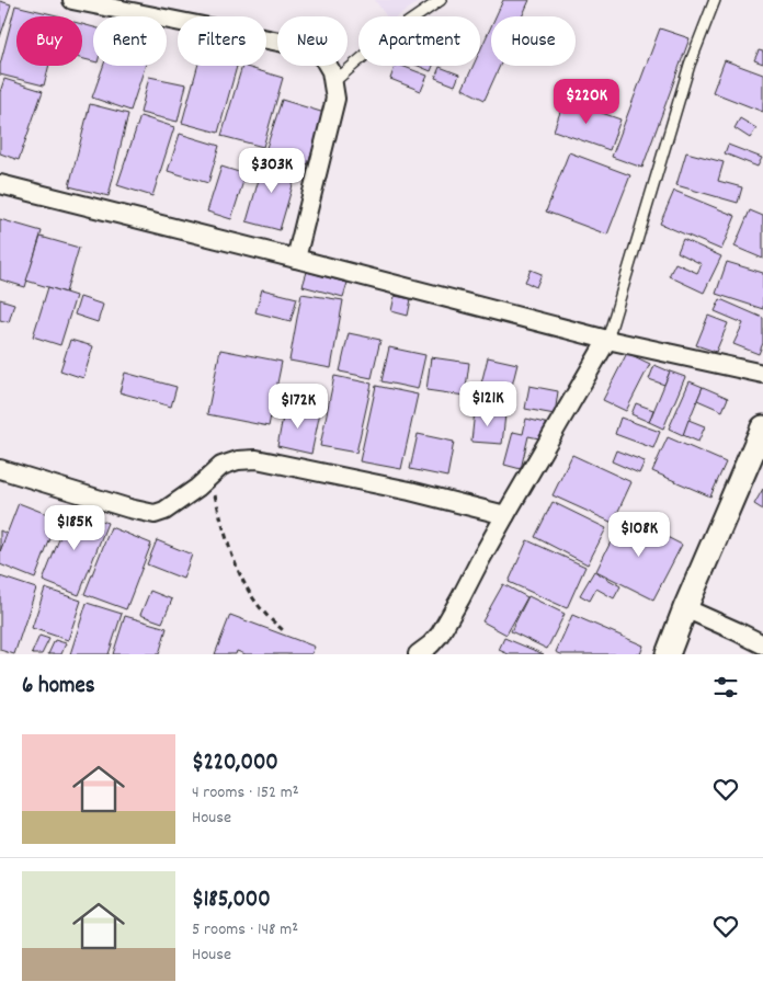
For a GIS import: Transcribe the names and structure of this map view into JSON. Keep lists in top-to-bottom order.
{
  "page": {
    "chip": [
      "Buy",
      "Rent",
      "Filters",
      "New",
      "Apartment",
      "House"
    ],
    "price": [
      "$220K",
      "$303K",
      "$121K",
      "$172K",
      "$185K",
      "$108K"
    ],
    "heading": "6 homes",
    "list": [
      {
        "name": "$220,000",
        "note": "4 rooms · 152 m² · House"
      },
      {
        "name": "$185,000",
        "note": "5 rooms · 148 m² · House"
      }
    ]
  }
}
